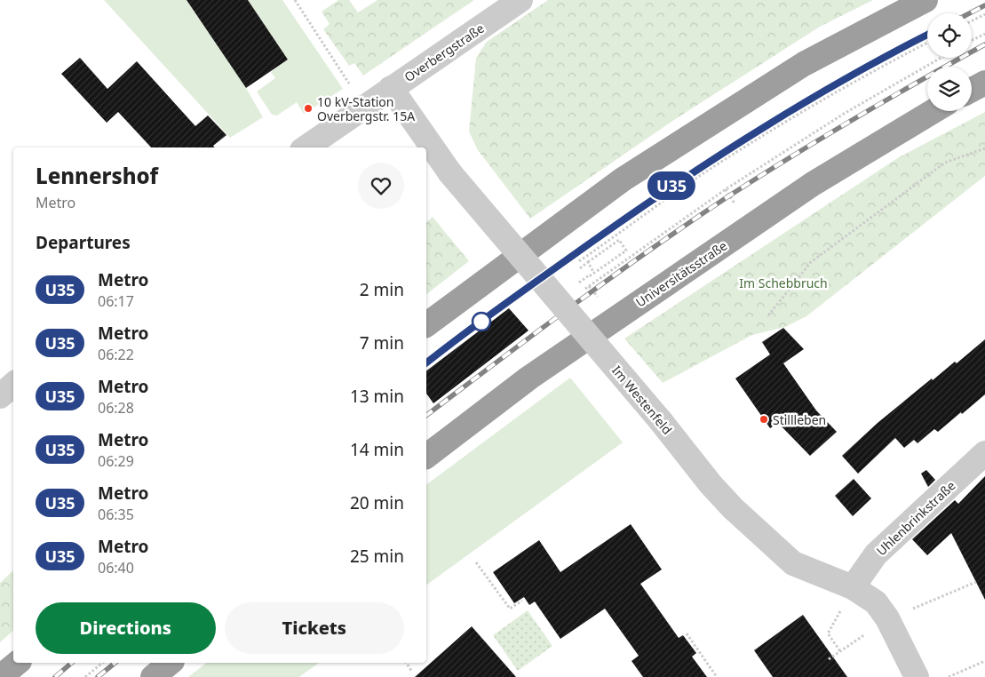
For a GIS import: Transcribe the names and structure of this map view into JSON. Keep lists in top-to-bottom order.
{
  "streets": {
    "highway": ["Universitätsstraße"],
    "street": ["Overbergstraße", "Im Westenfeld", "Uhlenbrinkstraße"]
  },
  "crossings": [
    ["Overbergstraße", "Im Westenfeld"],
    ["Im Westenfeld", "Uhlenbrinkstraße"]
  ],
  "parks": ["Im Schebbruch"],
  "places": ["10 kV-Station Overbergstr. 15A", "Stillleben"],
  "lines": ["metro line U35"],
  "page": {
    "on_map": "U35",
    "heading": [
      ["Lennershof", "Metro"],
      "Departures"
    ],
    "list": [
      {
        "mark": "U35",
        "name": "Metro",
        "note": "06:17",
        "value": "2 min"
      },
      {
        "mark": "U35",
        "name": "Metro",
        "note": "06:22",
        "value": "7 min"
      },
      {
        "mark": "U35",
        "name": "Metro",
        "note": "06:28",
        "value": "13 min"
      },
      {
        "mark": "U35",
        "name": "Metro",
        "note": "06:29",
        "value": "14 min"
      },
      {
        "mark": "U35",
        "name": "Metro",
        "note": "06:35",
        "value": "20 min"
      },
      {
        "mark": "U35",
        "name": "Metro",
        "note": "06:40",
        "value": "25 min"
      }
    ],
    "buttons": ["Directions", "Tickets"]
  }
}
